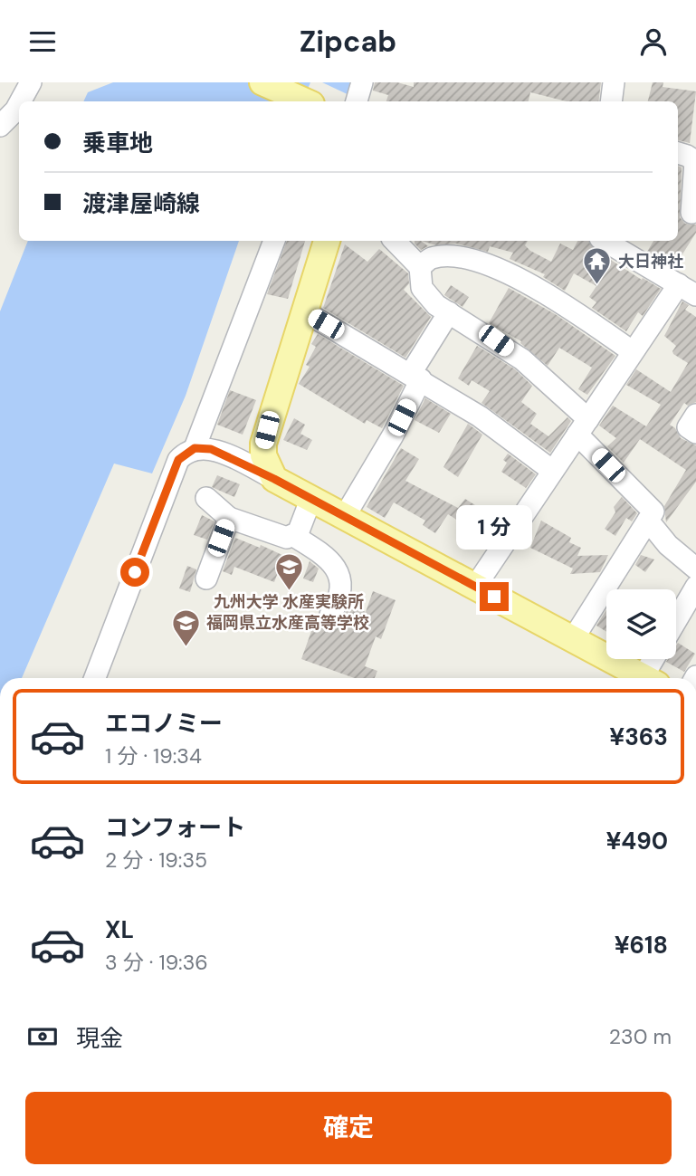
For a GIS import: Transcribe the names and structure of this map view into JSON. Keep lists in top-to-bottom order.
{
  "places": {
    "temple": ["大日神社"],
    "school or university": ["九州大学 水産実験所", "福岡県立水産高等学校"]
  },
  "page": {
    "header": "Zipcab",
    "banner": ["乗車地", "渡津屋崎線"],
    "bubble": "1 分",
    "list": [
      {
        "name": "エコノミー",
        "note": "1 分 · 19:34",
        "value": "¥363"
      },
      {
        "name": "コンフォート",
        "note": "2 分 · 19:35",
        "value": "¥490"
      },
      {
        "name": "XL",
        "note": "3 分 · 19:36",
        "value": "¥618"
      }
    ],
    "pay": ["現金", "230 m"],
    "buttons": "確定"
  }
}
